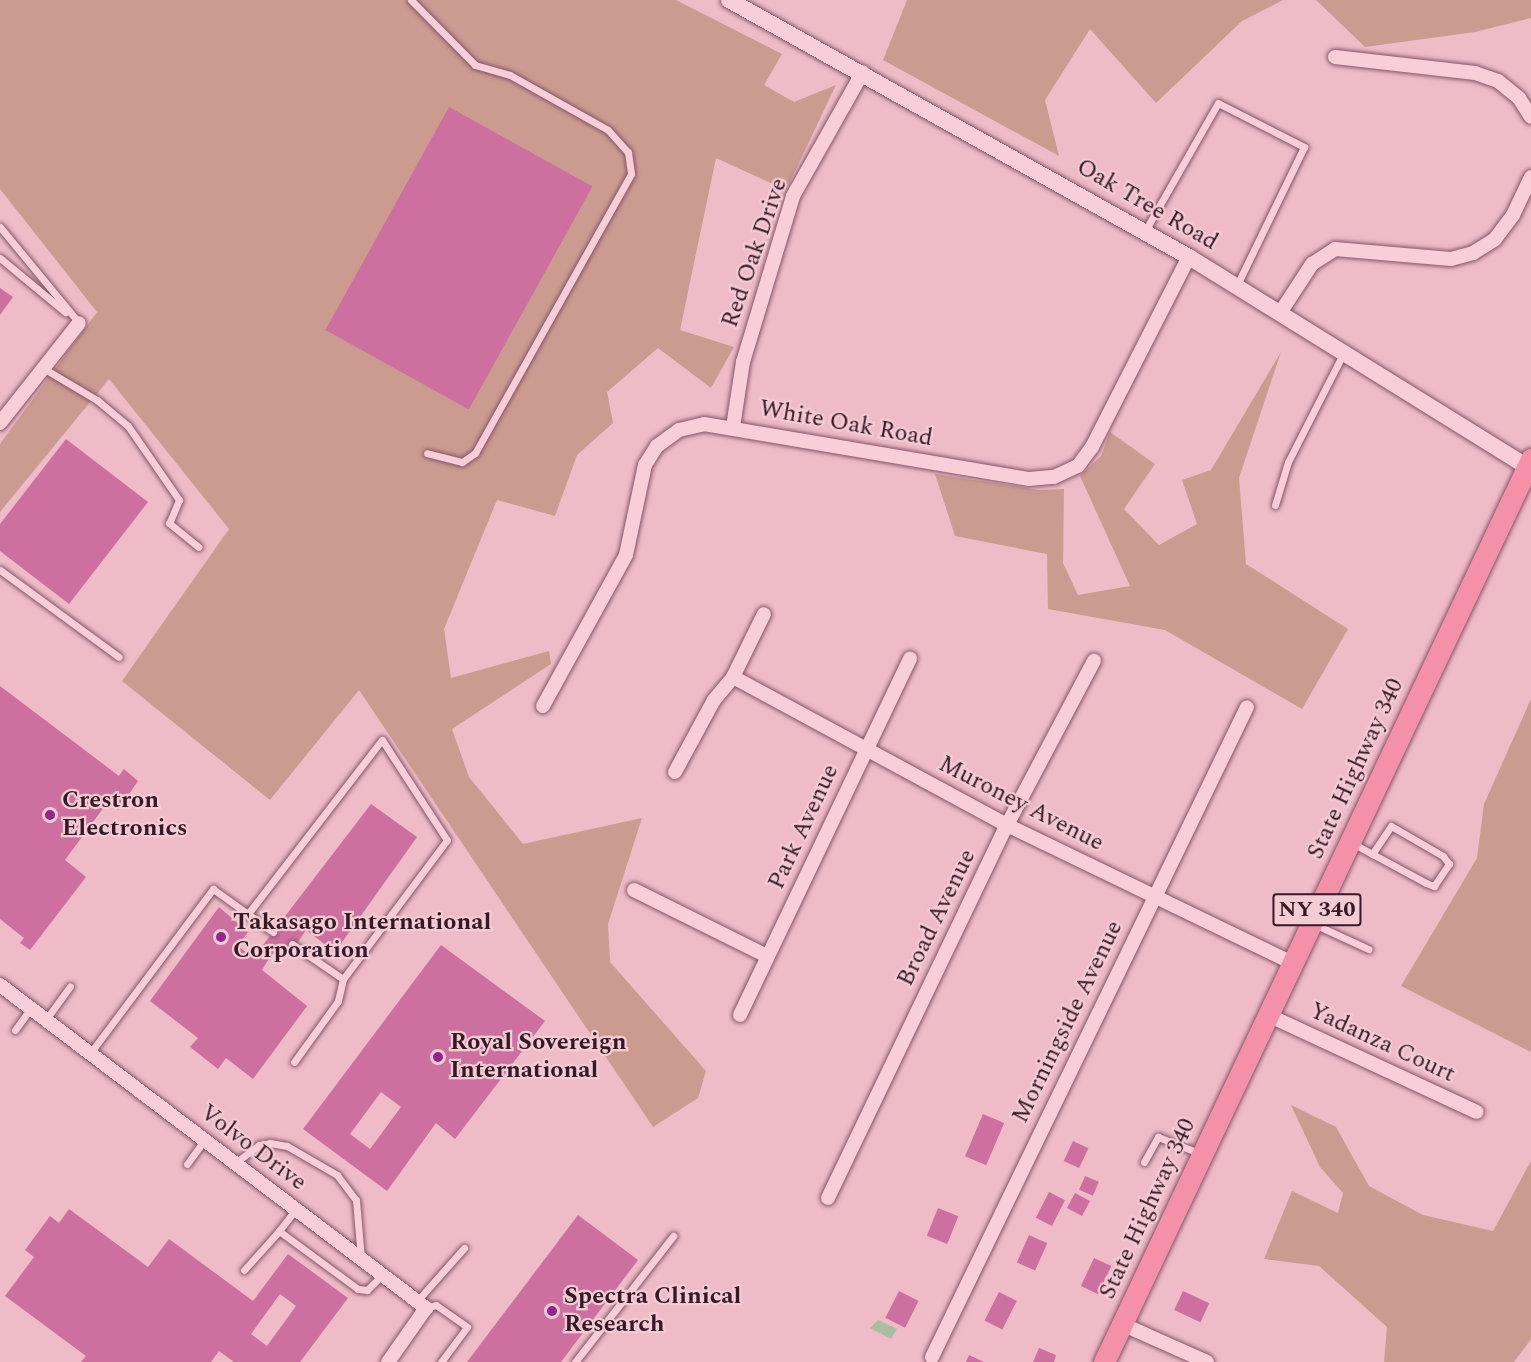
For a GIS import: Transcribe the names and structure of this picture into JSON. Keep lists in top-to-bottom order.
{
  "streets": {
    "main road": ["State Highway 340", "NY 340"],
    "street": [
      "Oak Tree Road",
      "Red Oak Drive",
      "White Oak Road",
      "Muroney Avenue",
      "Park Avenue",
      "Broad Avenue",
      "Morningside Avenue",
      "Yadanza Court",
      "Volvo Drive"
    ]
  },
  "crossings": [
    ["Oak Tree Road", "Red Oak Drive"],
    ["Oak Tree Road", "White Oak Road"],
    ["Oak Tree Road", "State Highway 340"],
    ["Red Oak Drive", "White Oak Road"],
    ["State Highway 340", "Muroney Avenue"],
    ["State Highway 340", "Yadanza Court"],
    ["Muroney Avenue", "Park Avenue"],
    ["Muroney Avenue", "Broad Avenue"],
    ["Muroney Avenue", "Morningside Avenue"]
  ],
  "places": [
    "Crestron Electronics",
    "Takasago International Corporation",
    "Royal Sovereign International",
    "Spectra Clinical Research"
  ]
}
